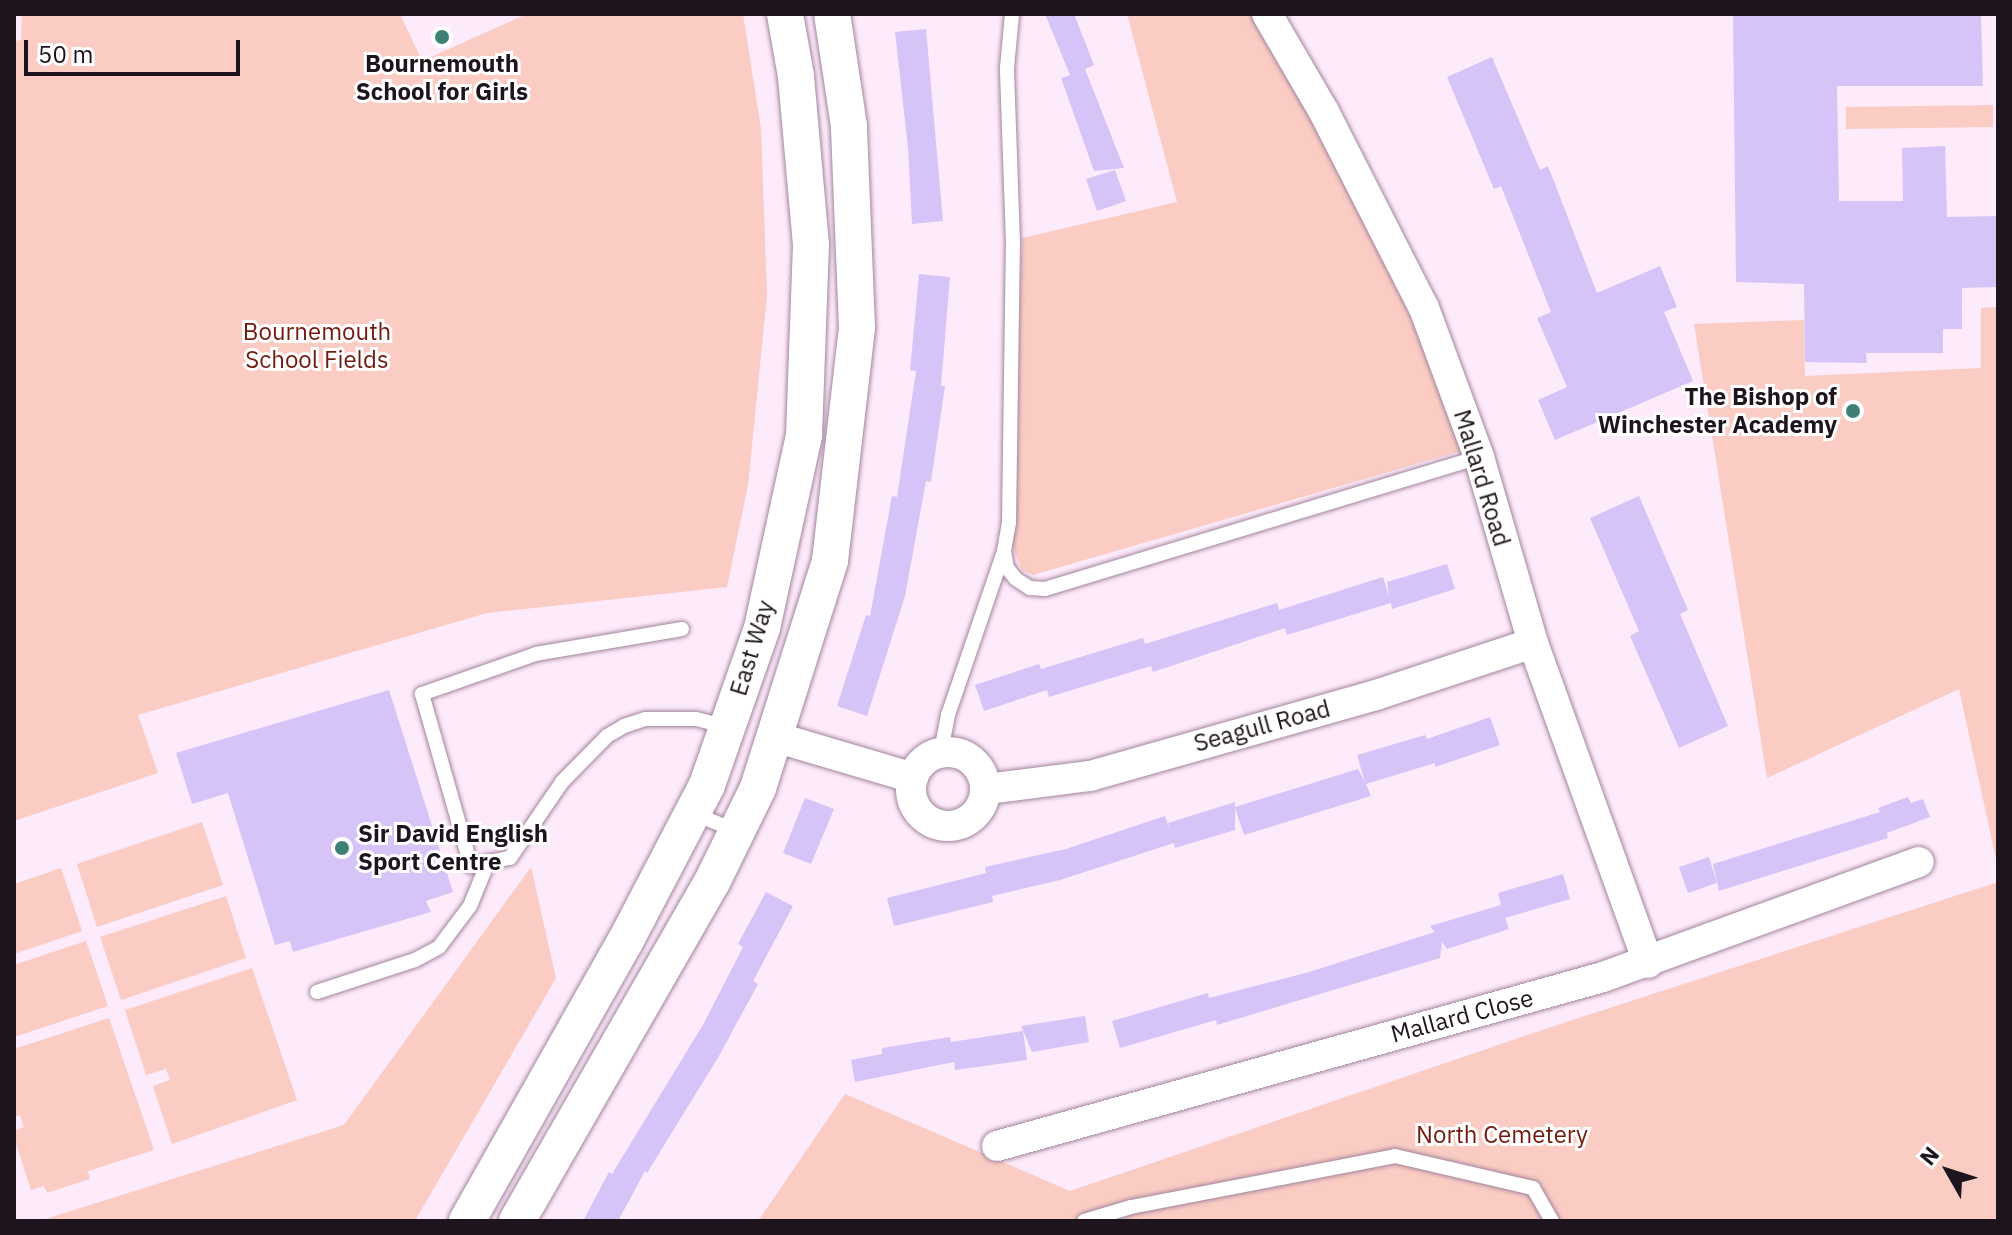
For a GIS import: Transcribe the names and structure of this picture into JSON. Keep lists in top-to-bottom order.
{
  "streets": {
    "street": [
      "Mallard Road",
      "East Way",
      "Seagull Road",
      "Mallard Close"
    ]
  },
  "crossings": [
    ["Mallard Road", "Seagull Road"],
    ["Mallard Road", "Mallard Close"]
  ],
  "parks": ["Bournemouth School Fields", "North Cemetery"],
  "places": ["Bournemouth School for Girls", "The Bishop of Winchester Academy", "Sir David English Sport Centre"],
  "scale_bar": "50 m",
  "north": "top left"
}
